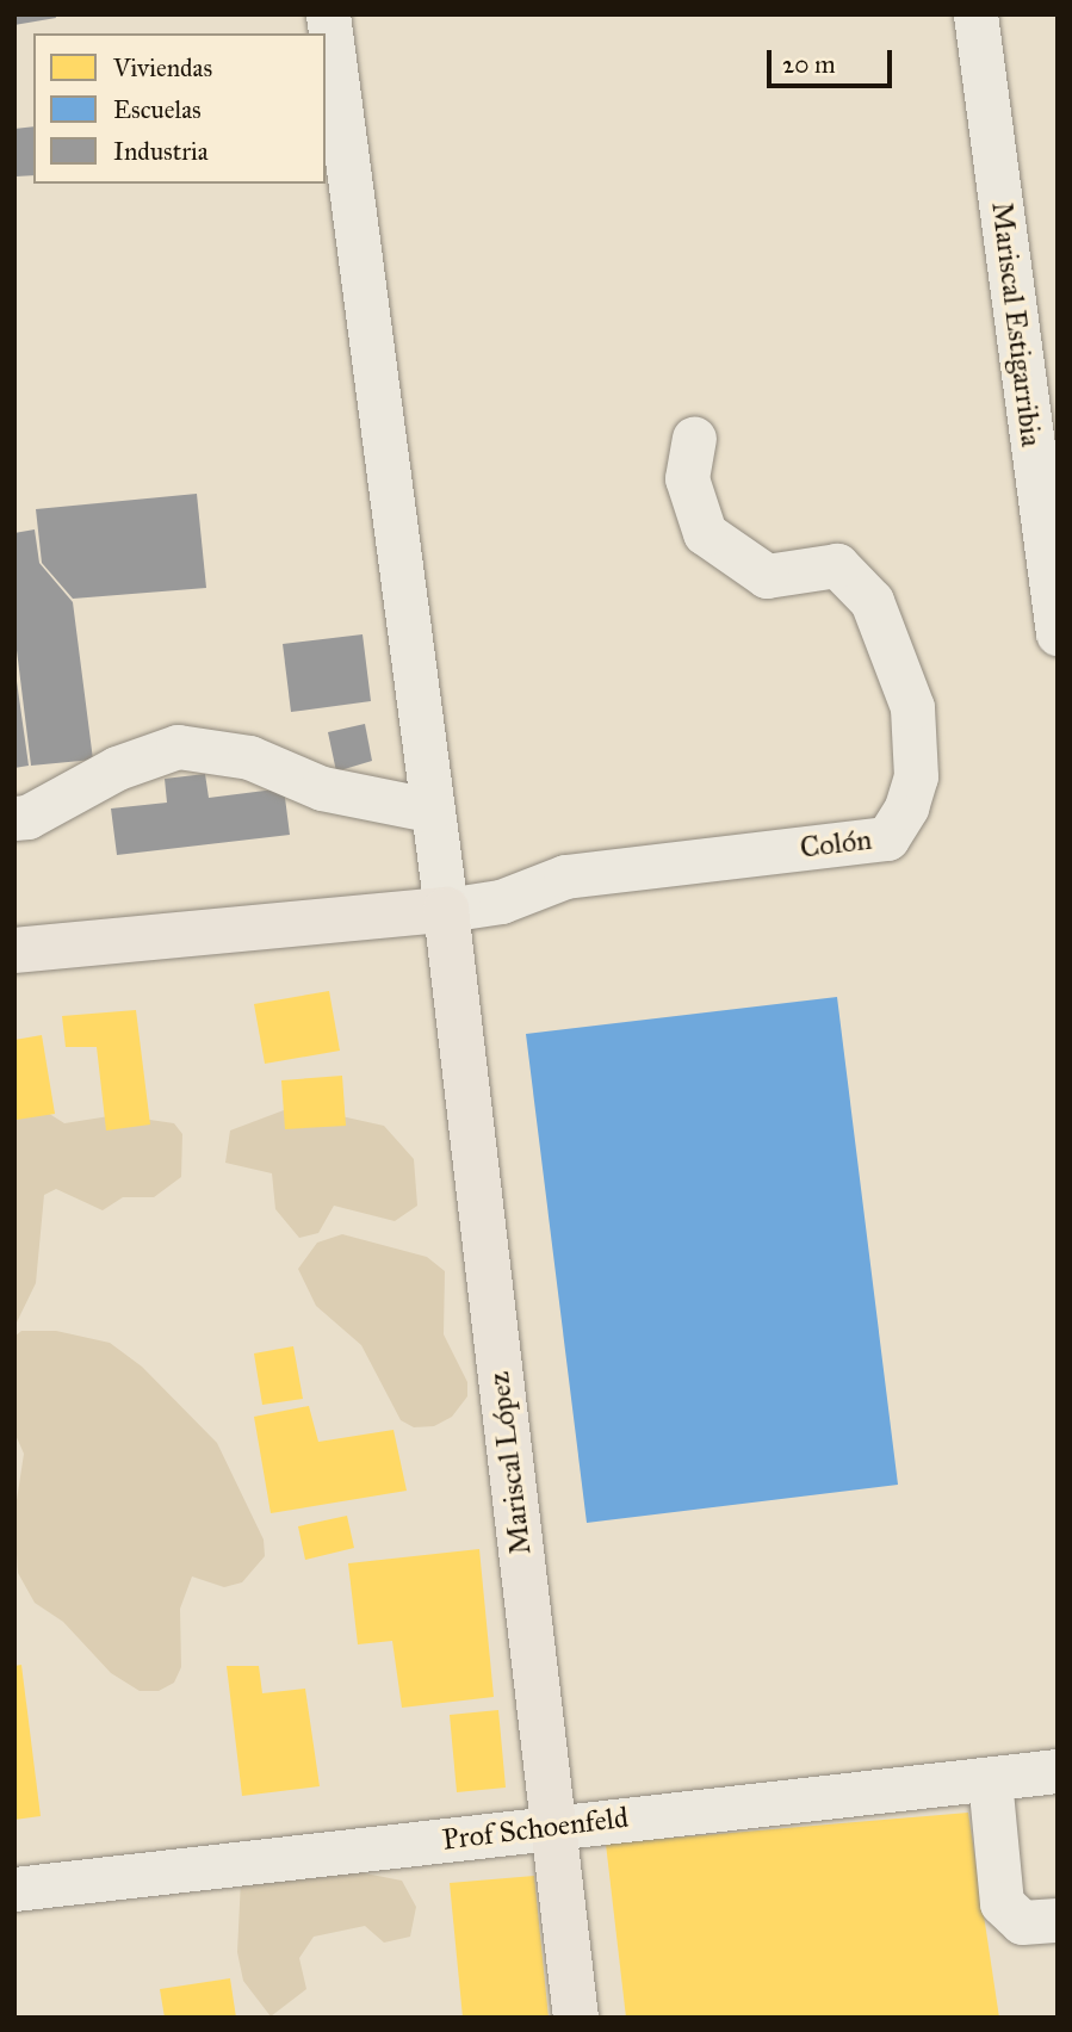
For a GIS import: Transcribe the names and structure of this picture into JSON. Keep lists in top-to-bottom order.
{
  "streets": {
    "main road": ["Mariscal López"],
    "street": ["Mariscal Estigarribia", "Colón", "Prof Schoenfeld"]
  },
  "crossings": [
    ["Colón", "Mariscal López"],
    ["Mariscal López", "Prof Schoenfeld"]
  ],
  "legend": ["Viviendas", "Escuelas", "Industria"],
  "scale_bar": "20 m"
}
